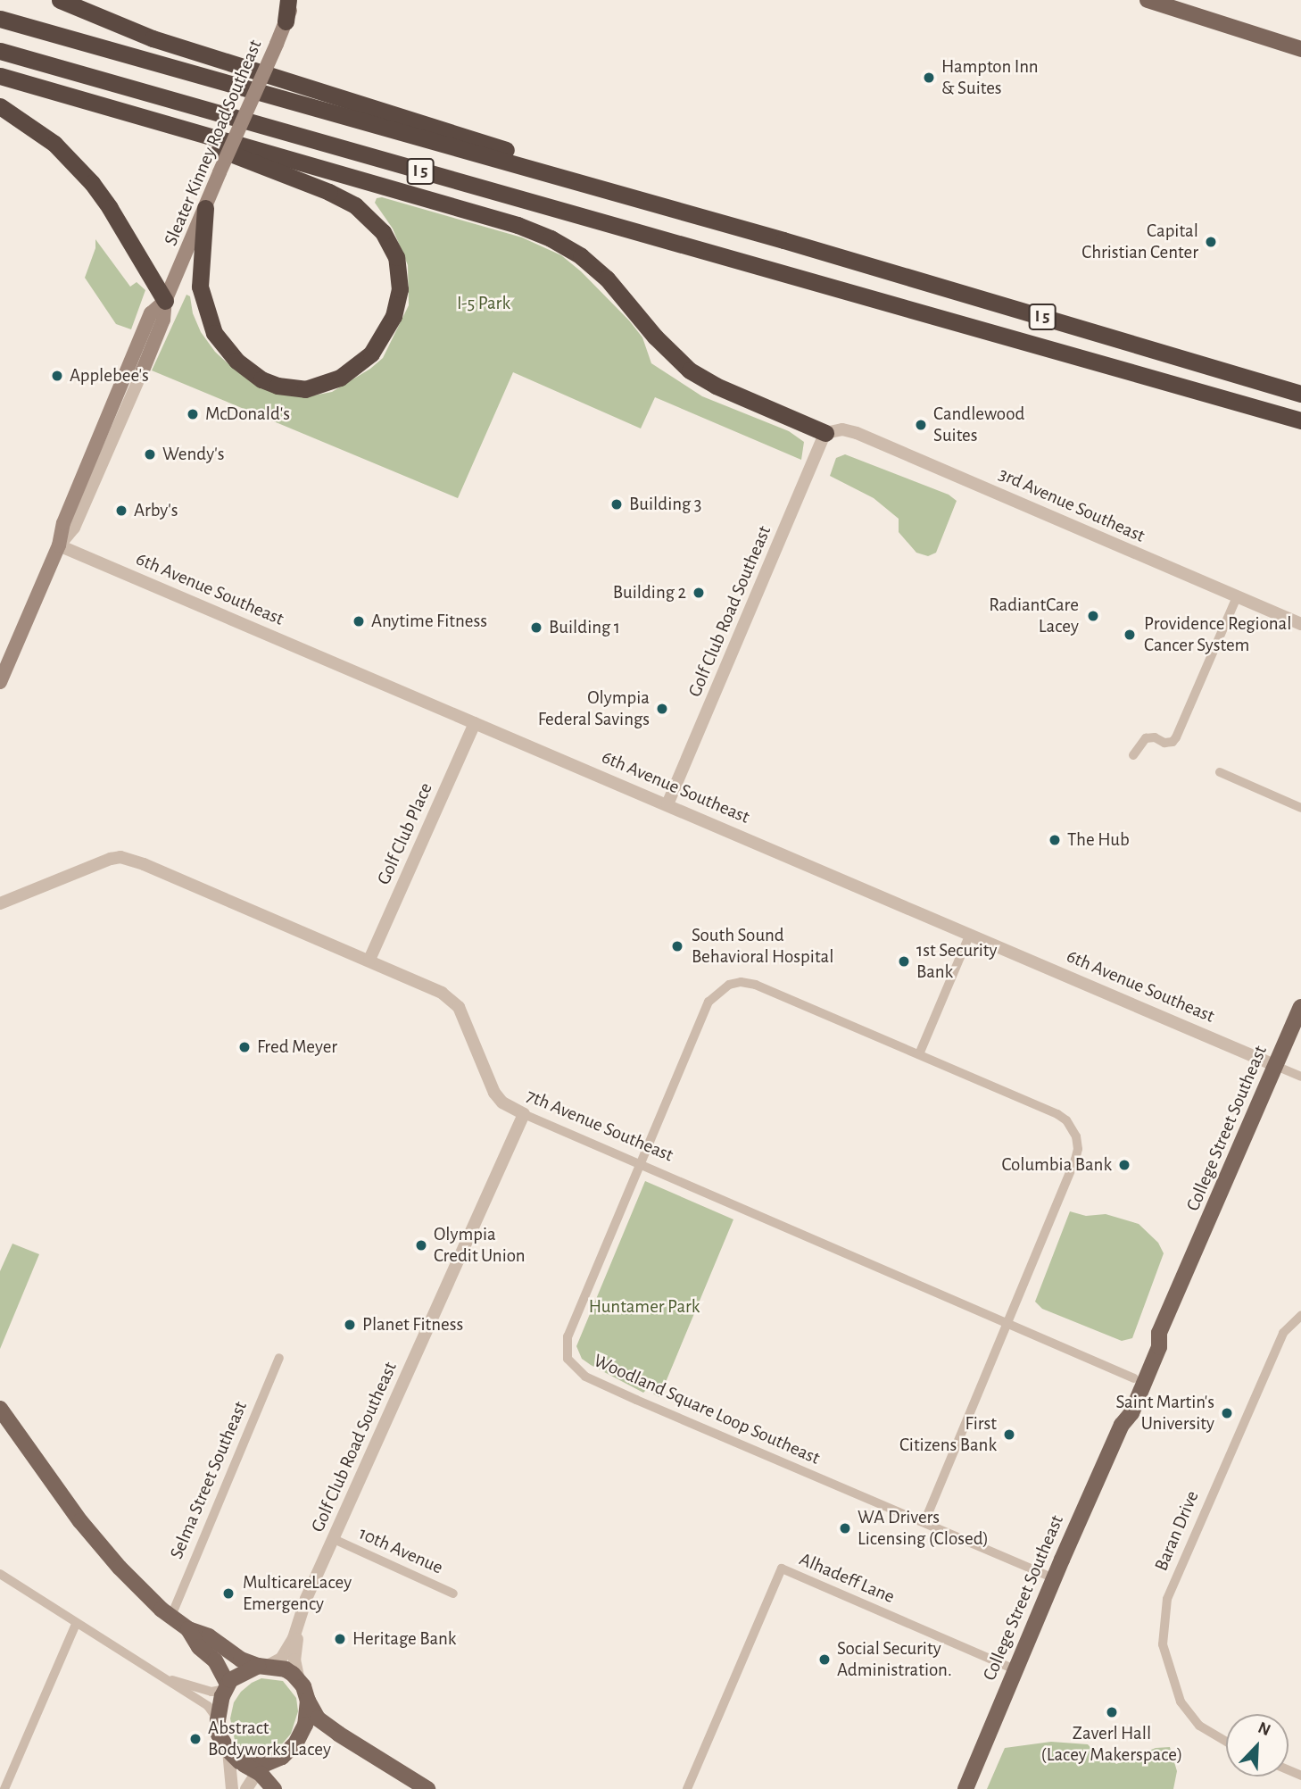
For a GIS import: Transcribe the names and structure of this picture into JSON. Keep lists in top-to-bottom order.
{
  "streets": {
    "highway": ["I 5"],
    "main road": ["Sleater Kinney Road Southeast", "College Street Southeast"],
    "street": [
      "3rd Avenue Southeast",
      "6th Avenue Southeast",
      "Golf Club Road Southeast",
      "Golf Club Place",
      "7th Avenue Southeast",
      "Woodland Square Loop Southeast",
      "Selma Street Southeast",
      "Baran Drive",
      "10th Avenue",
      "Alhadeff Lane"
    ]
  },
  "crossings": [
    ["Sleater Kinney Road Southeast", "6th Avenue Southeast"],
    ["3rd Avenue Southeast", "Golf Club Road Southeast"],
    ["6th Avenue Southeast", "Golf Club Road Southeast"],
    ["6th Avenue Southeast", "Golf Club Place"],
    ["6th Avenue Southeast", "College Street Southeast"],
    ["Golf Club Road Southeast", "7th Avenue Southeast"],
    ["Golf Club Road Southeast", "10th Avenue"],
    ["Golf Club Place", "7th Avenue Southeast"],
    ["7th Avenue Southeast", "College Street Southeast"],
    ["7th Avenue Southeast", "Woodland Square Loop Southeast"],
    ["College Street Southeast", "Woodland Square Loop Southeast"],
    ["College Street Southeast", "Alhadeff Lane"]
  ],
  "parks": ["I-5 Park", "Huntamer Park"],
  "places": [
    "Hampton Inn & Suites",
    "Capital Christian Center",
    "Applebee's",
    "McDonald's",
    "Candlewood Suites",
    "Wendy's",
    "Building 3",
    "Arby's",
    "Building 2",
    "RadiantCare Lacey",
    "Anytime Fitness",
    "Building 1",
    "Providence Regional Cancer System",
    "Olympia Federal Savings",
    "The Hub",
    "South Sound Behavioral Hospital",
    "1st Security Bank",
    "Fred Meyer",
    "Columbia Bank",
    "Olympia Credit Union",
    "Planet Fitness",
    "Saint Martin's University",
    "First Citizens Bank",
    "WA Drivers Licensing (Closed)",
    "MulticareLacey Emergency",
    "Heritage Bank",
    "Social Security Administration.",
    "Zaverl Hall (Lacey Makerspace)",
    "Abstract Bodyworks Lacey"
  ],
  "north": "top right"
}
